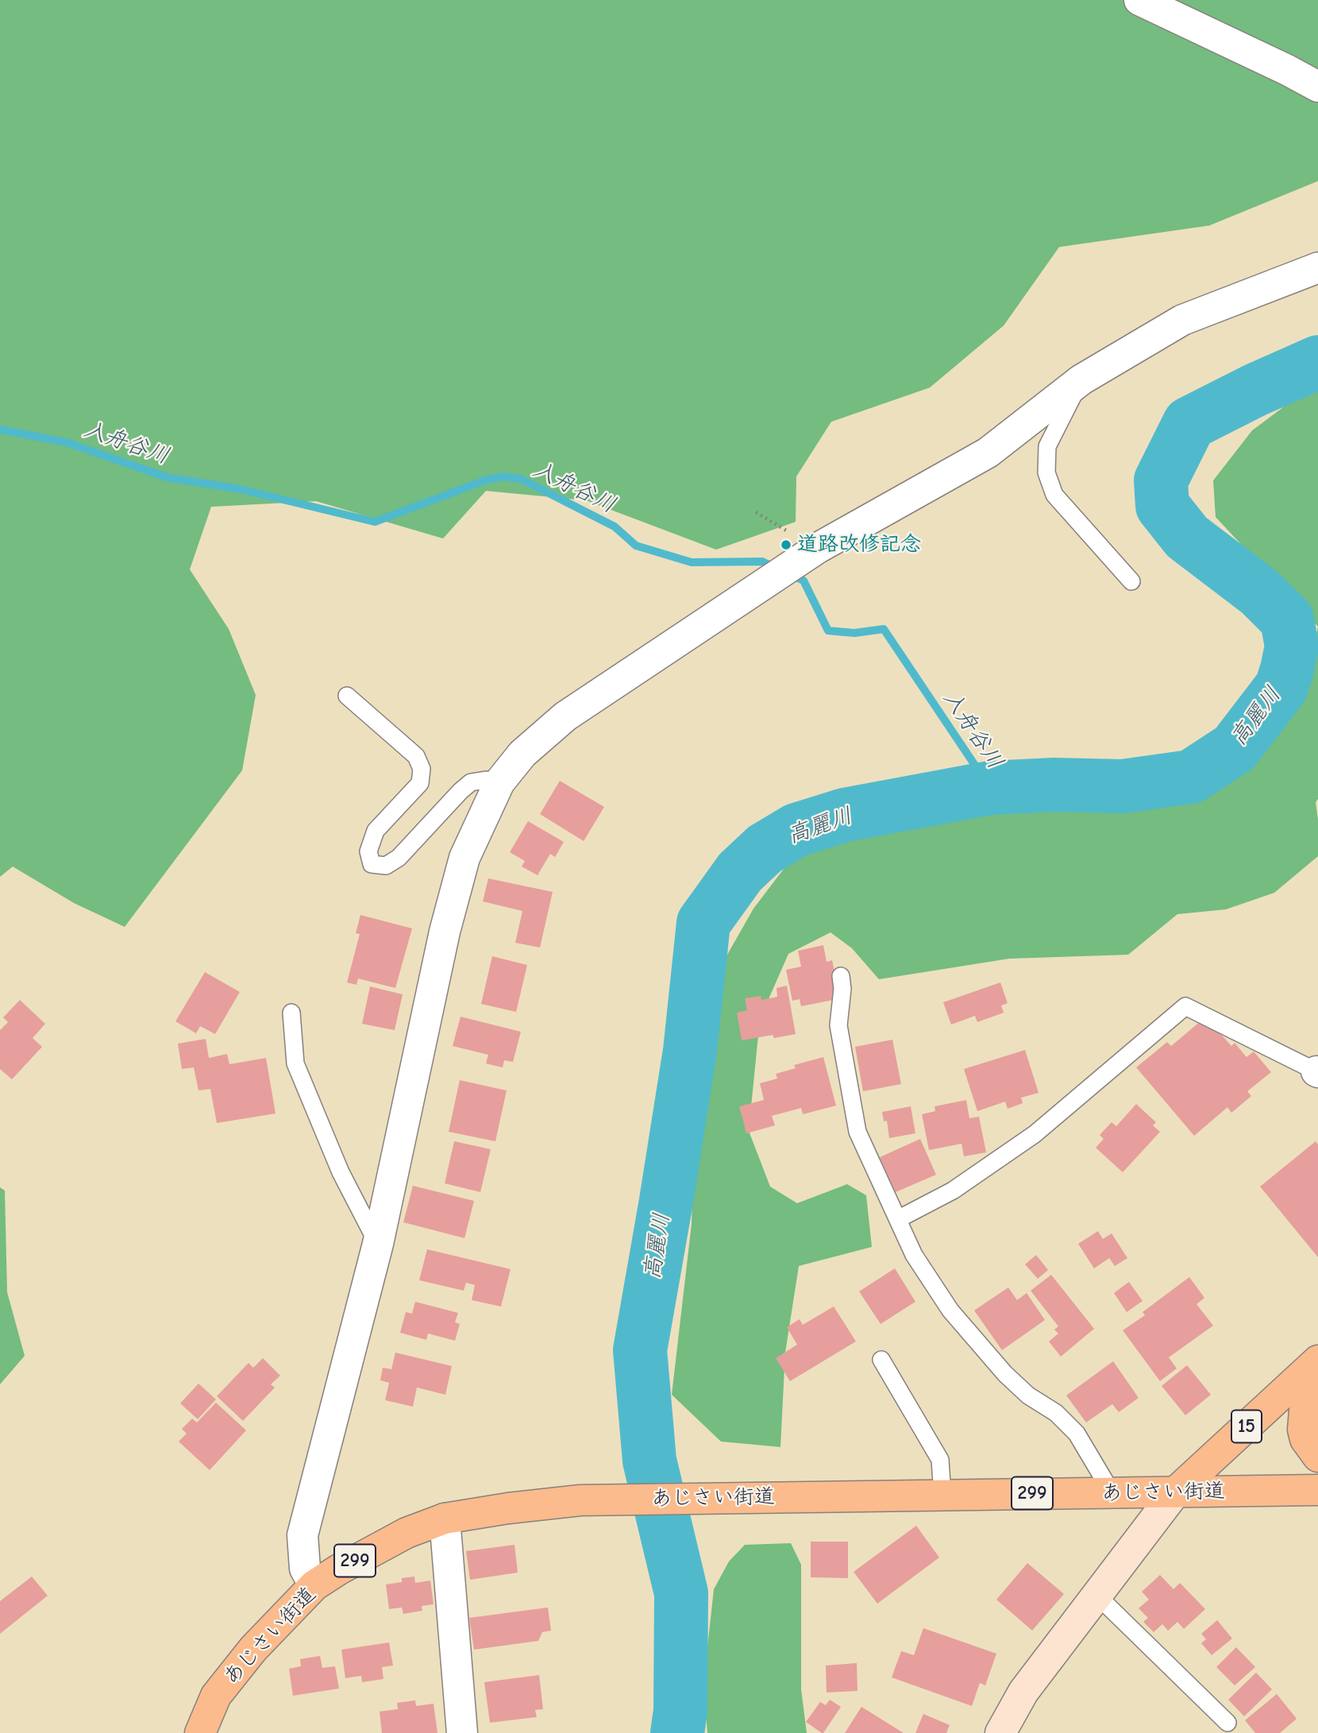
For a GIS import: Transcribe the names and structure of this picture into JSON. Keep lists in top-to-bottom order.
{
  "streets": {
    "main road": ["15", "あじさい街道", "299"]
  },
  "crossings": [
    ["15", "あじさい街道"]
  ],
  "water": ["入舟谷川", "高麗川"],
  "places": ["道路改修記念"]
}
